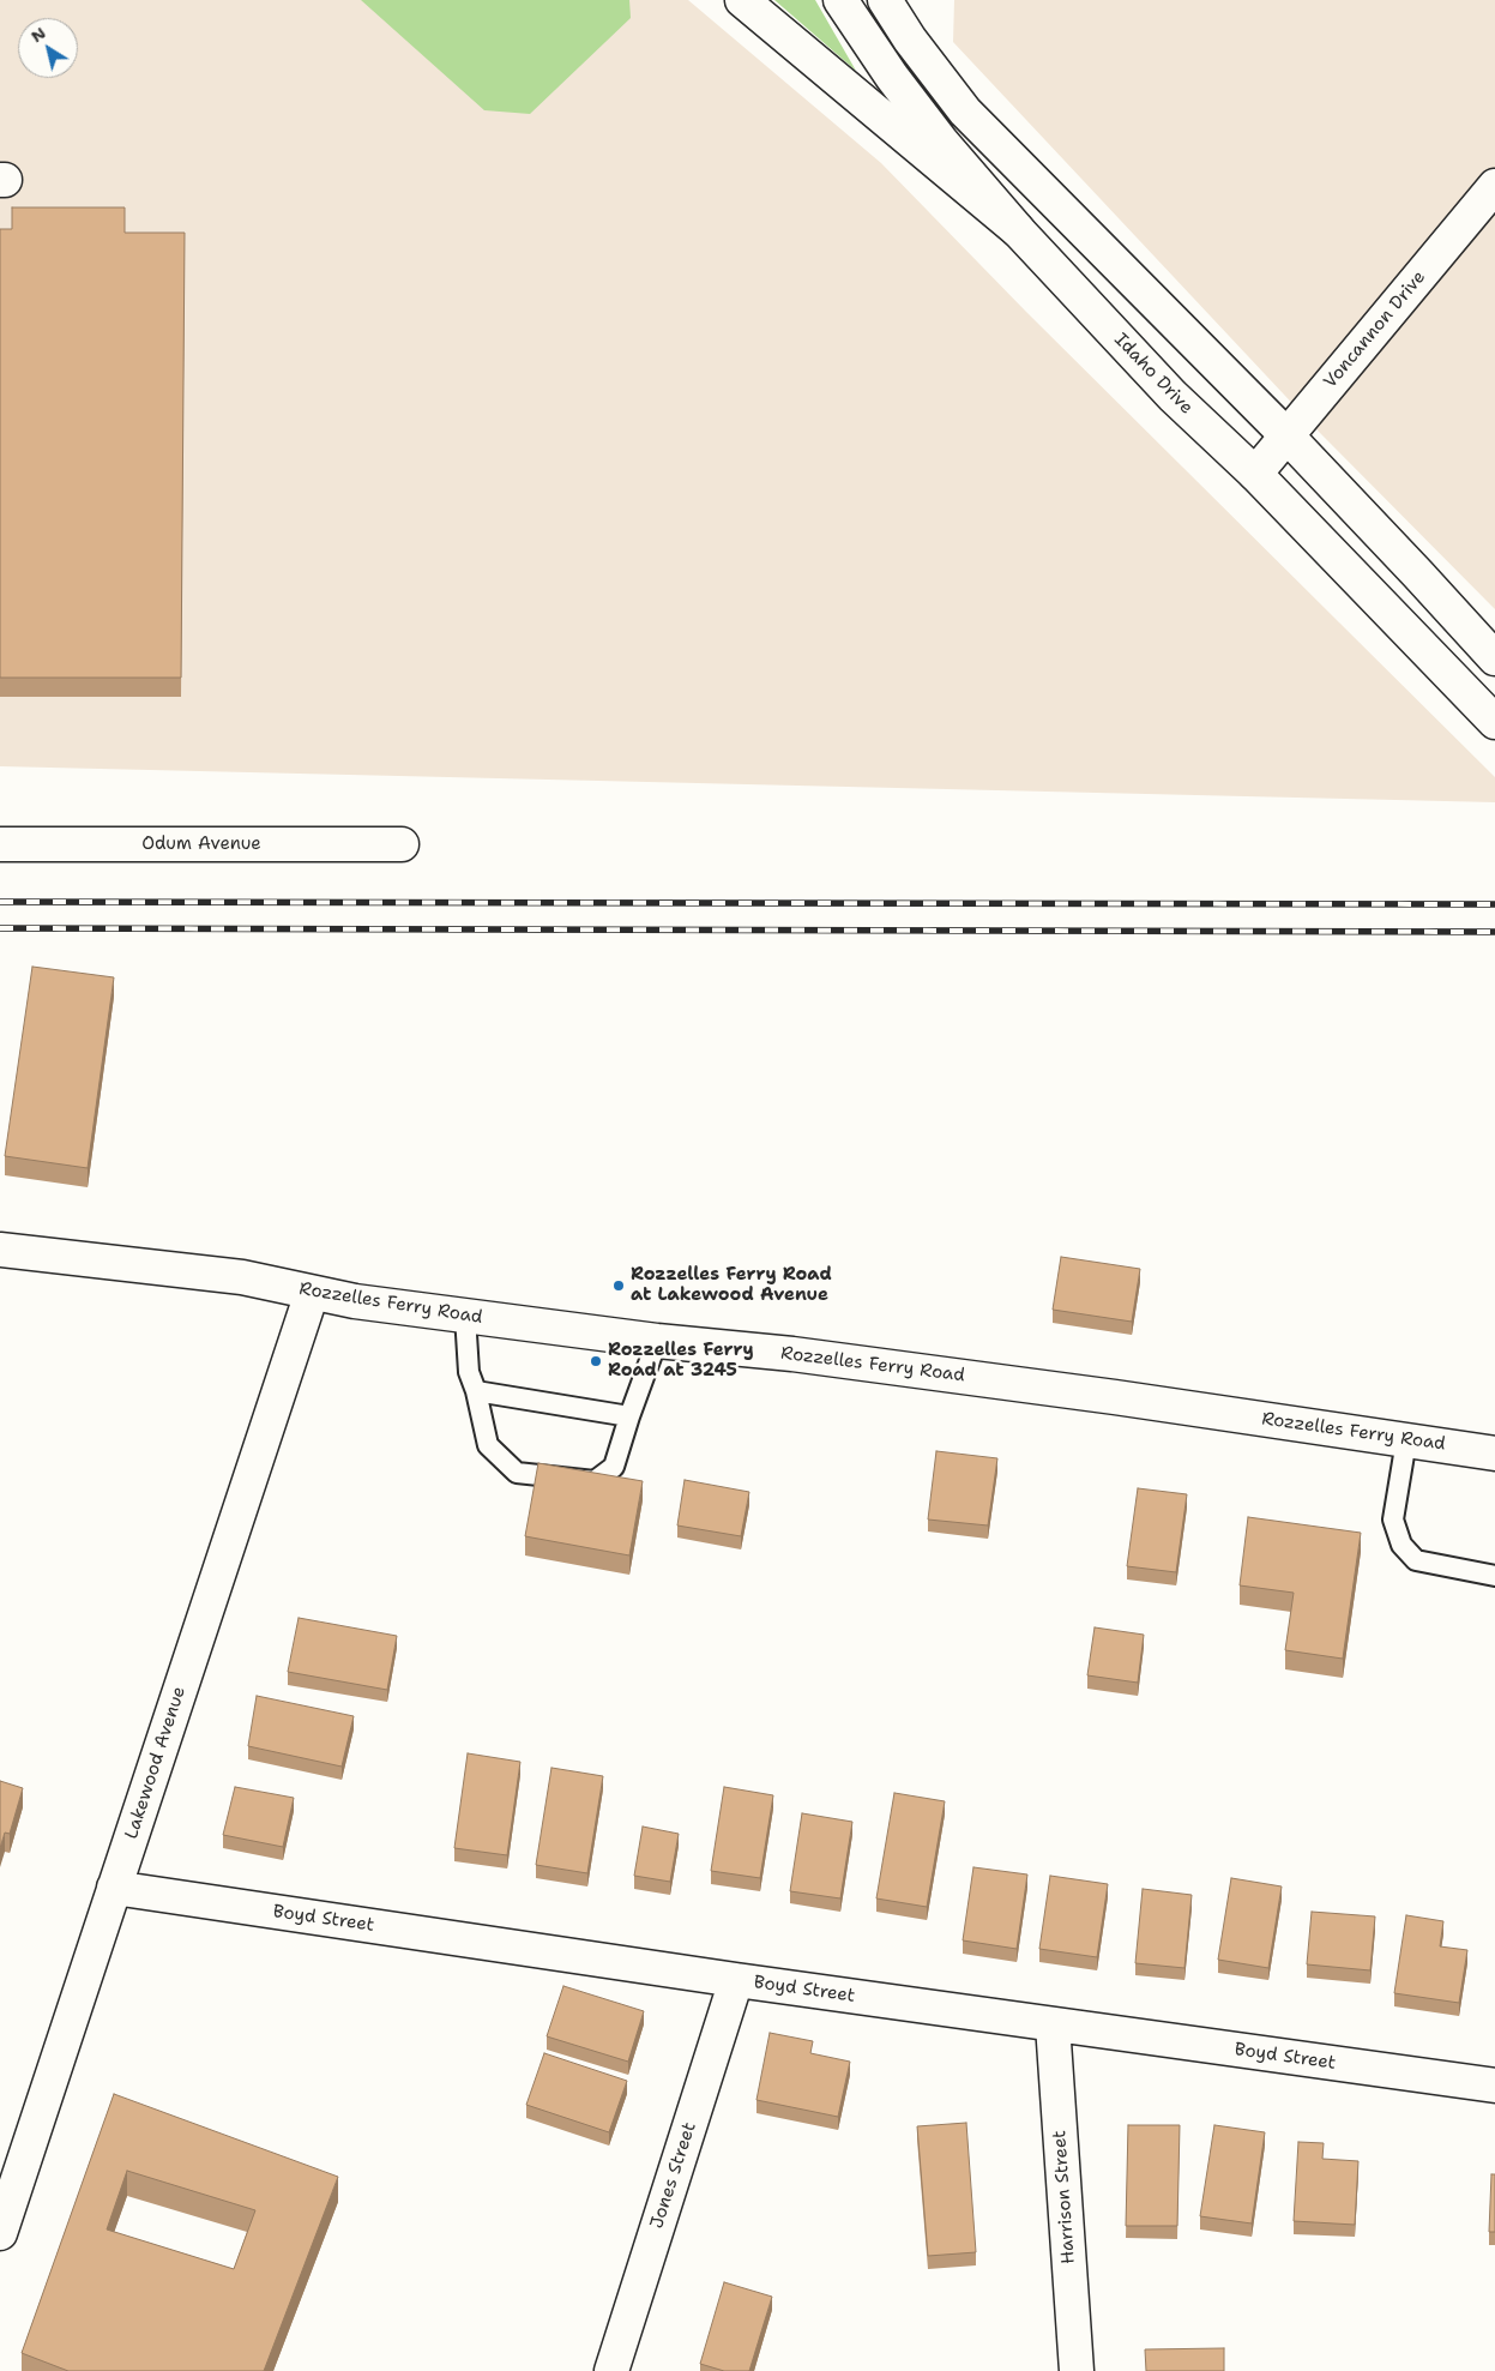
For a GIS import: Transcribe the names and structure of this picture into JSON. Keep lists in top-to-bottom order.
{
  "streets": {
    "main road": [
      "Voncannon Drive",
      "Idaho Drive",
      "Odum Avenue",
      "Rozzelles Ferry Road",
      "Lakewood Avenue",
      "Boyd Street",
      "Jones Street",
      "Harrison Street"
    ]
  },
  "crossings": [
    ["Voncannon Drive", "Idaho Drive"],
    ["Rozzelles Ferry Road", "Lakewood Avenue"],
    ["Lakewood Avenue", "Boyd Street"],
    ["Boyd Street", "Jones Street"],
    ["Boyd Street", "Harrison Street"]
  ],
  "places": ["Rozzelles Ferry Road at Lakewood Avenue", "Rozzelles Ferry Road at 3245"],
  "north": "top left"
}
